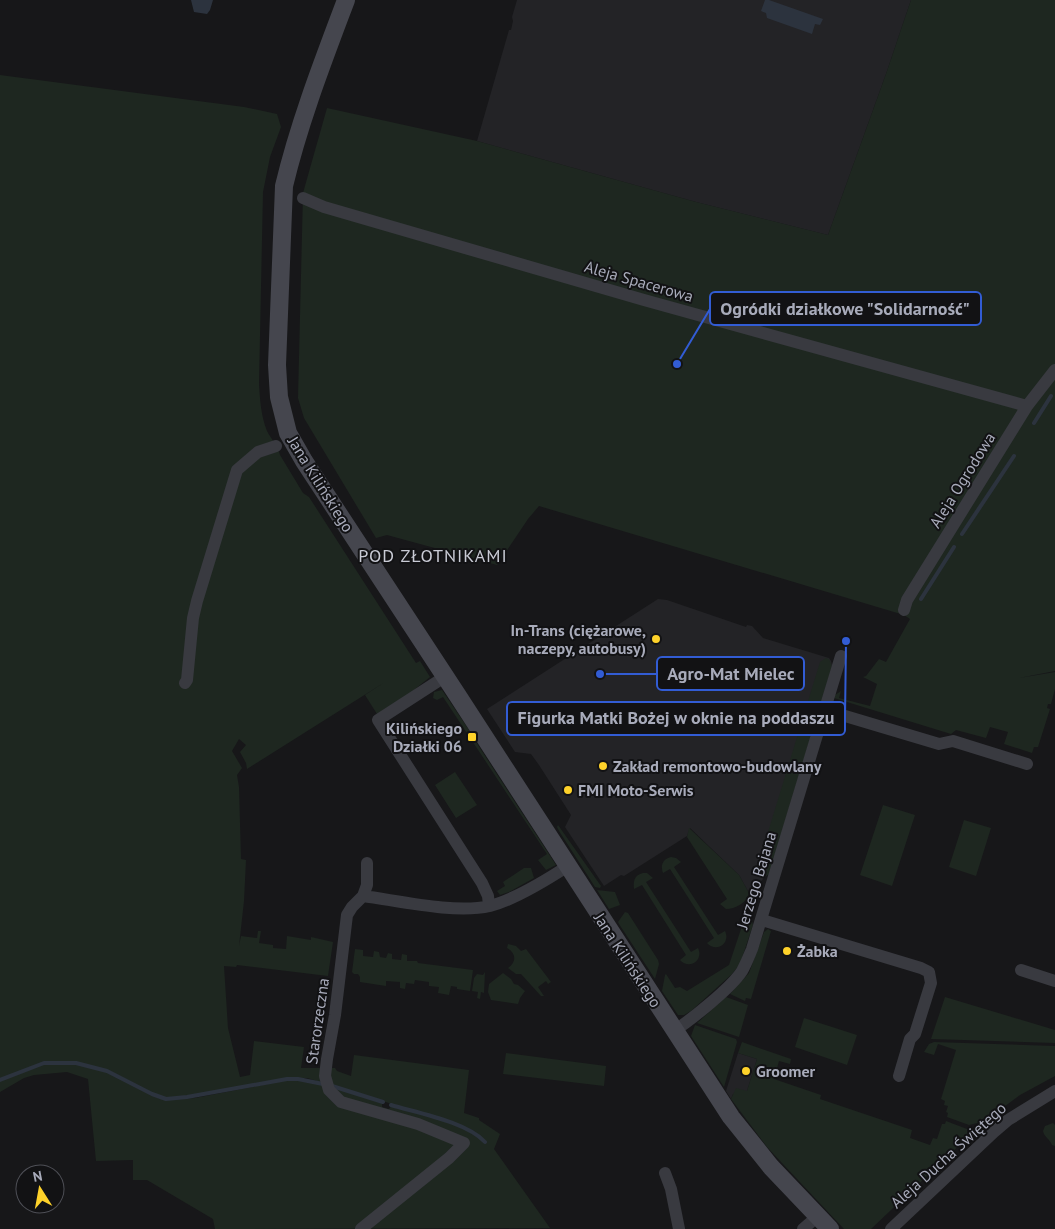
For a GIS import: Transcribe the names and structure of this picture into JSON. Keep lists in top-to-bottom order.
{
  "streets": {
    "street": [
      "Aleja Spacerowa",
      "Aleja Ogrodowa",
      "Jana Kilińskiego",
      "Jerzego Bajana",
      "Starorzeczna",
      "Aleja Ducha Świętego"
    ]
  },
  "crossings": [
    ["Aleja Spacerowa", "Aleja Ogrodowa"],
    ["Jana Kilińskiego", "Jerzego Bajana"]
  ],
  "districts": ["POD ZŁOTNIKAMI"],
  "places": {
    "other": [
      "Ogródki działkowe \"Solidarność\"",
      "In-Trans (ciężarowe, naczepy, autobusy)",
      "Figurka Matki Bożej w oknie na poddaszu",
      "Agro-Mat Mielec",
      "Zakład remontowo-budowlany",
      "FMI Moto-Serwis",
      "Żabka",
      "Groomer"
    ],
    "transit": ["Kilińskiego Działki 06"]
  },
  "north": "top"
}
